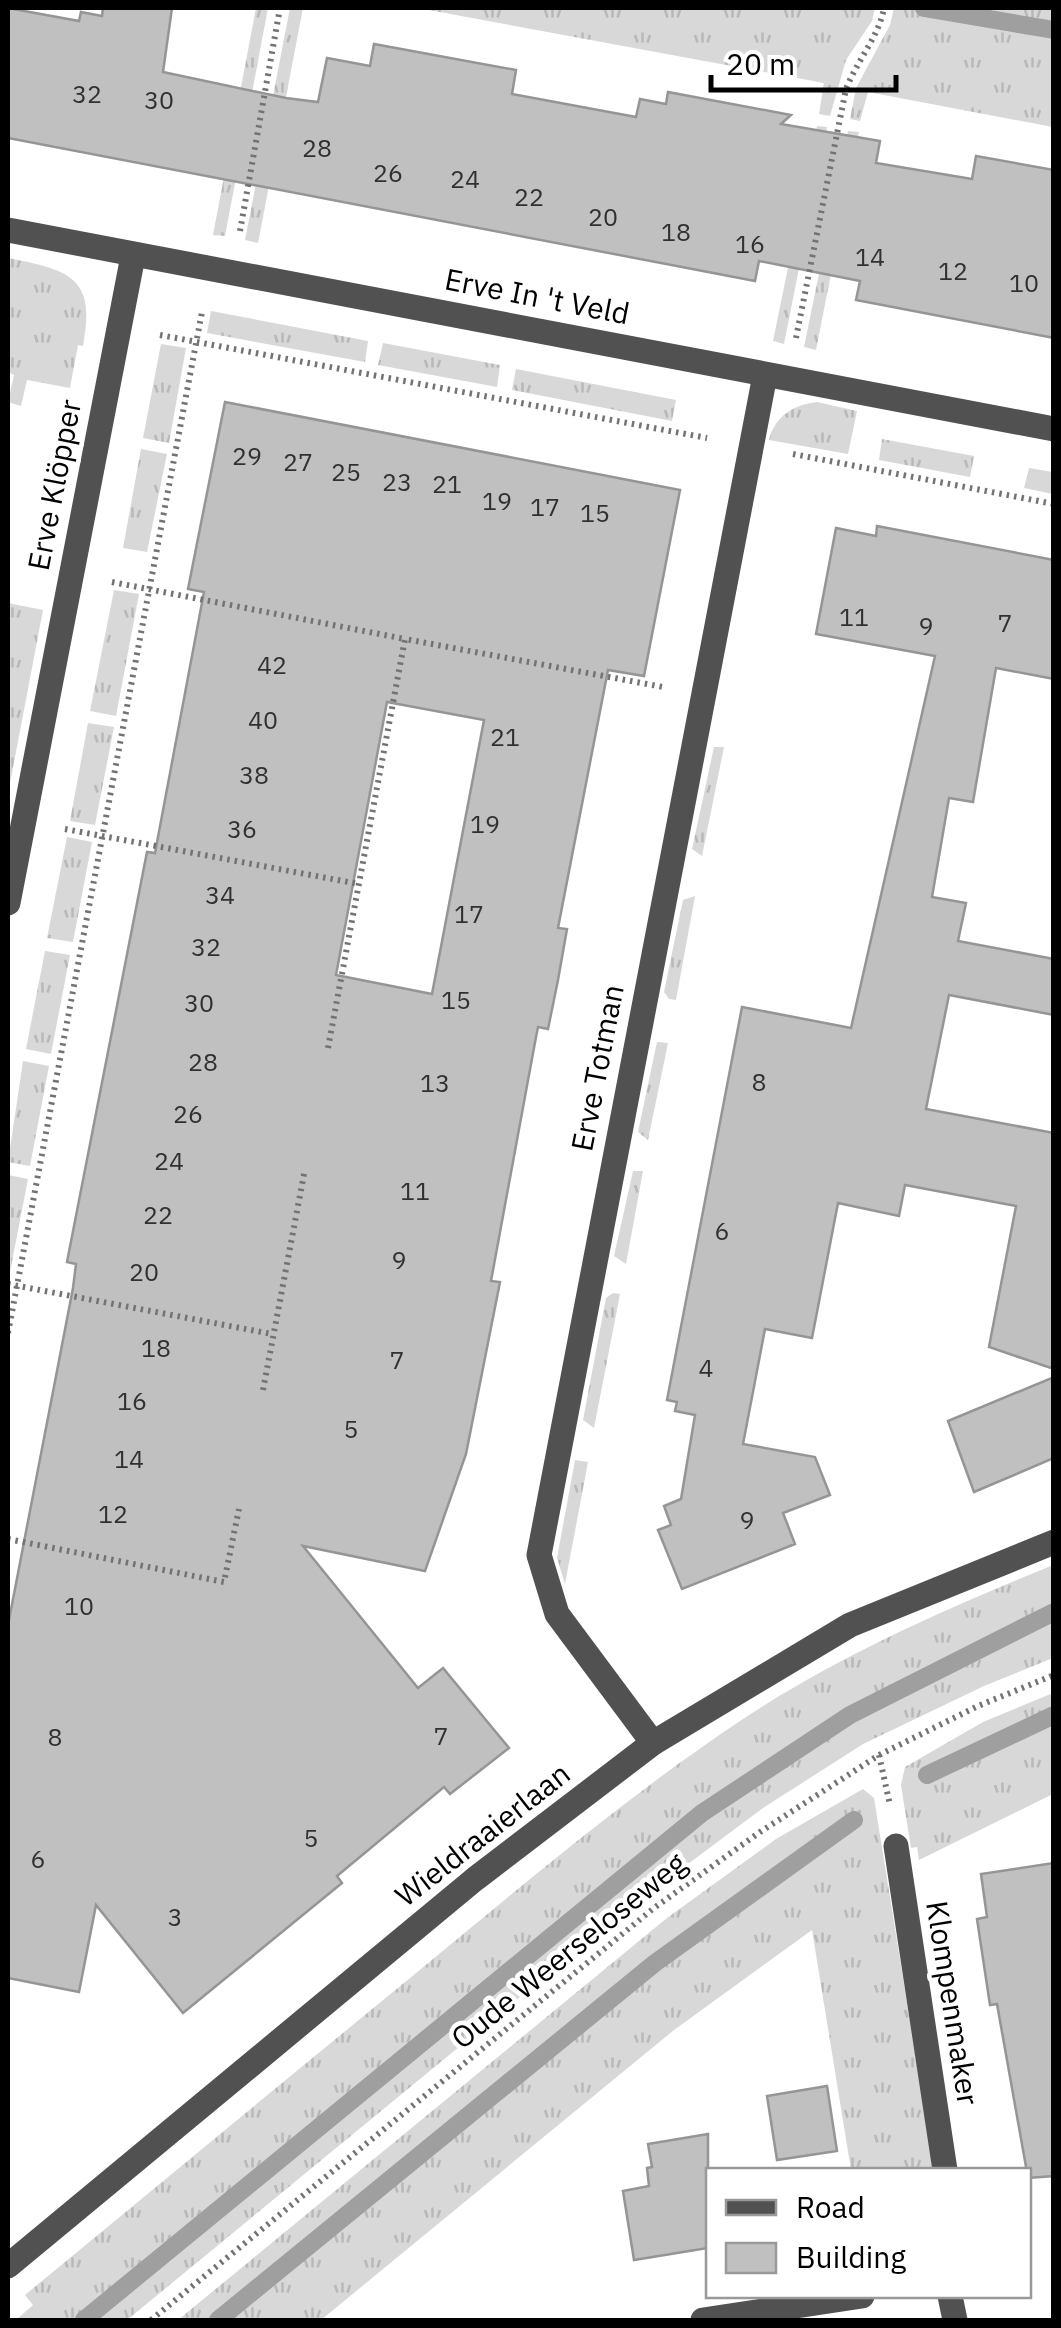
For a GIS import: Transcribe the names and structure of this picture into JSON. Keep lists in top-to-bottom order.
{
  "streets": {
    "street": [
      "Erve In 't Veld",
      "Erve Klöpper",
      "Erve Totman",
      "Wieldraaierlaan",
      "Klompenmaker"
    ],
    "path": ["Oude Weerseloseweg"]
  },
  "crossings": [
    ["Erve In 't Veld", "Erve Klöpper"],
    ["Erve In 't Veld", "Erve Totman"],
    ["Erve Totman", "Wieldraaierlaan"]
  ],
  "house_numbers": [
    "32",
    "30",
    "28",
    "26",
    "24",
    "22",
    "20",
    "18",
    "16",
    "14",
    "12",
    "10",
    "29",
    "27",
    "25",
    "23",
    "21",
    "19",
    "17",
    "15",
    "11",
    "7",
    "9",
    "42",
    "40",
    "21",
    "38",
    "19",
    "36",
    "34",
    "17",
    "32",
    "15",
    "30",
    "28",
    "8",
    "13",
    "26",
    "24",
    "11",
    "22",
    "6",
    "9",
    "20",
    "18",
    "7",
    "4",
    "16",
    "5",
    "14",
    "12",
    "9",
    "10",
    "7",
    "8",
    "5",
    "6",
    "3"
  ],
  "legend": ["Road", "Building"],
  "scale_bar": "20 m"
}
